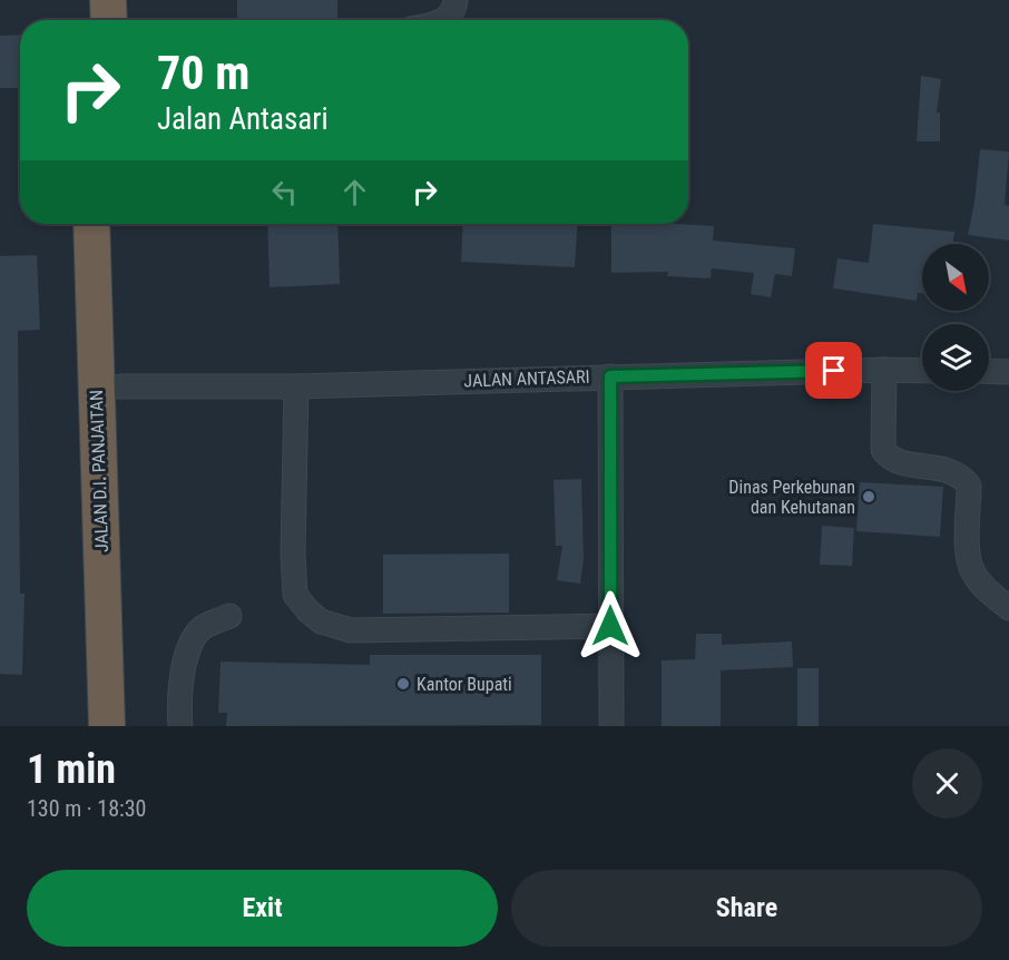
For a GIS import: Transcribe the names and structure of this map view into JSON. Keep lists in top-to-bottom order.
{
  "streets": {
    "highway": ["JALAN D.I. PANJAITAN"],
    "street": ["JALAN ANTASARI"]
  },
  "crossings": [
    ["JALAN ANTASARI", "JALAN D.I. PANJAITAN"]
  ],
  "places": ["Dinas Perkebunan dan Kehutanan", "Kantor Bupati"],
  "north": "bottom right",
  "page": {
    "turn": ["70 m", "Jalan Antasari"],
    "heading": ["1 min", "130 m · 18:30"],
    "buttons": ["Exit", "Share"]
  }
}
